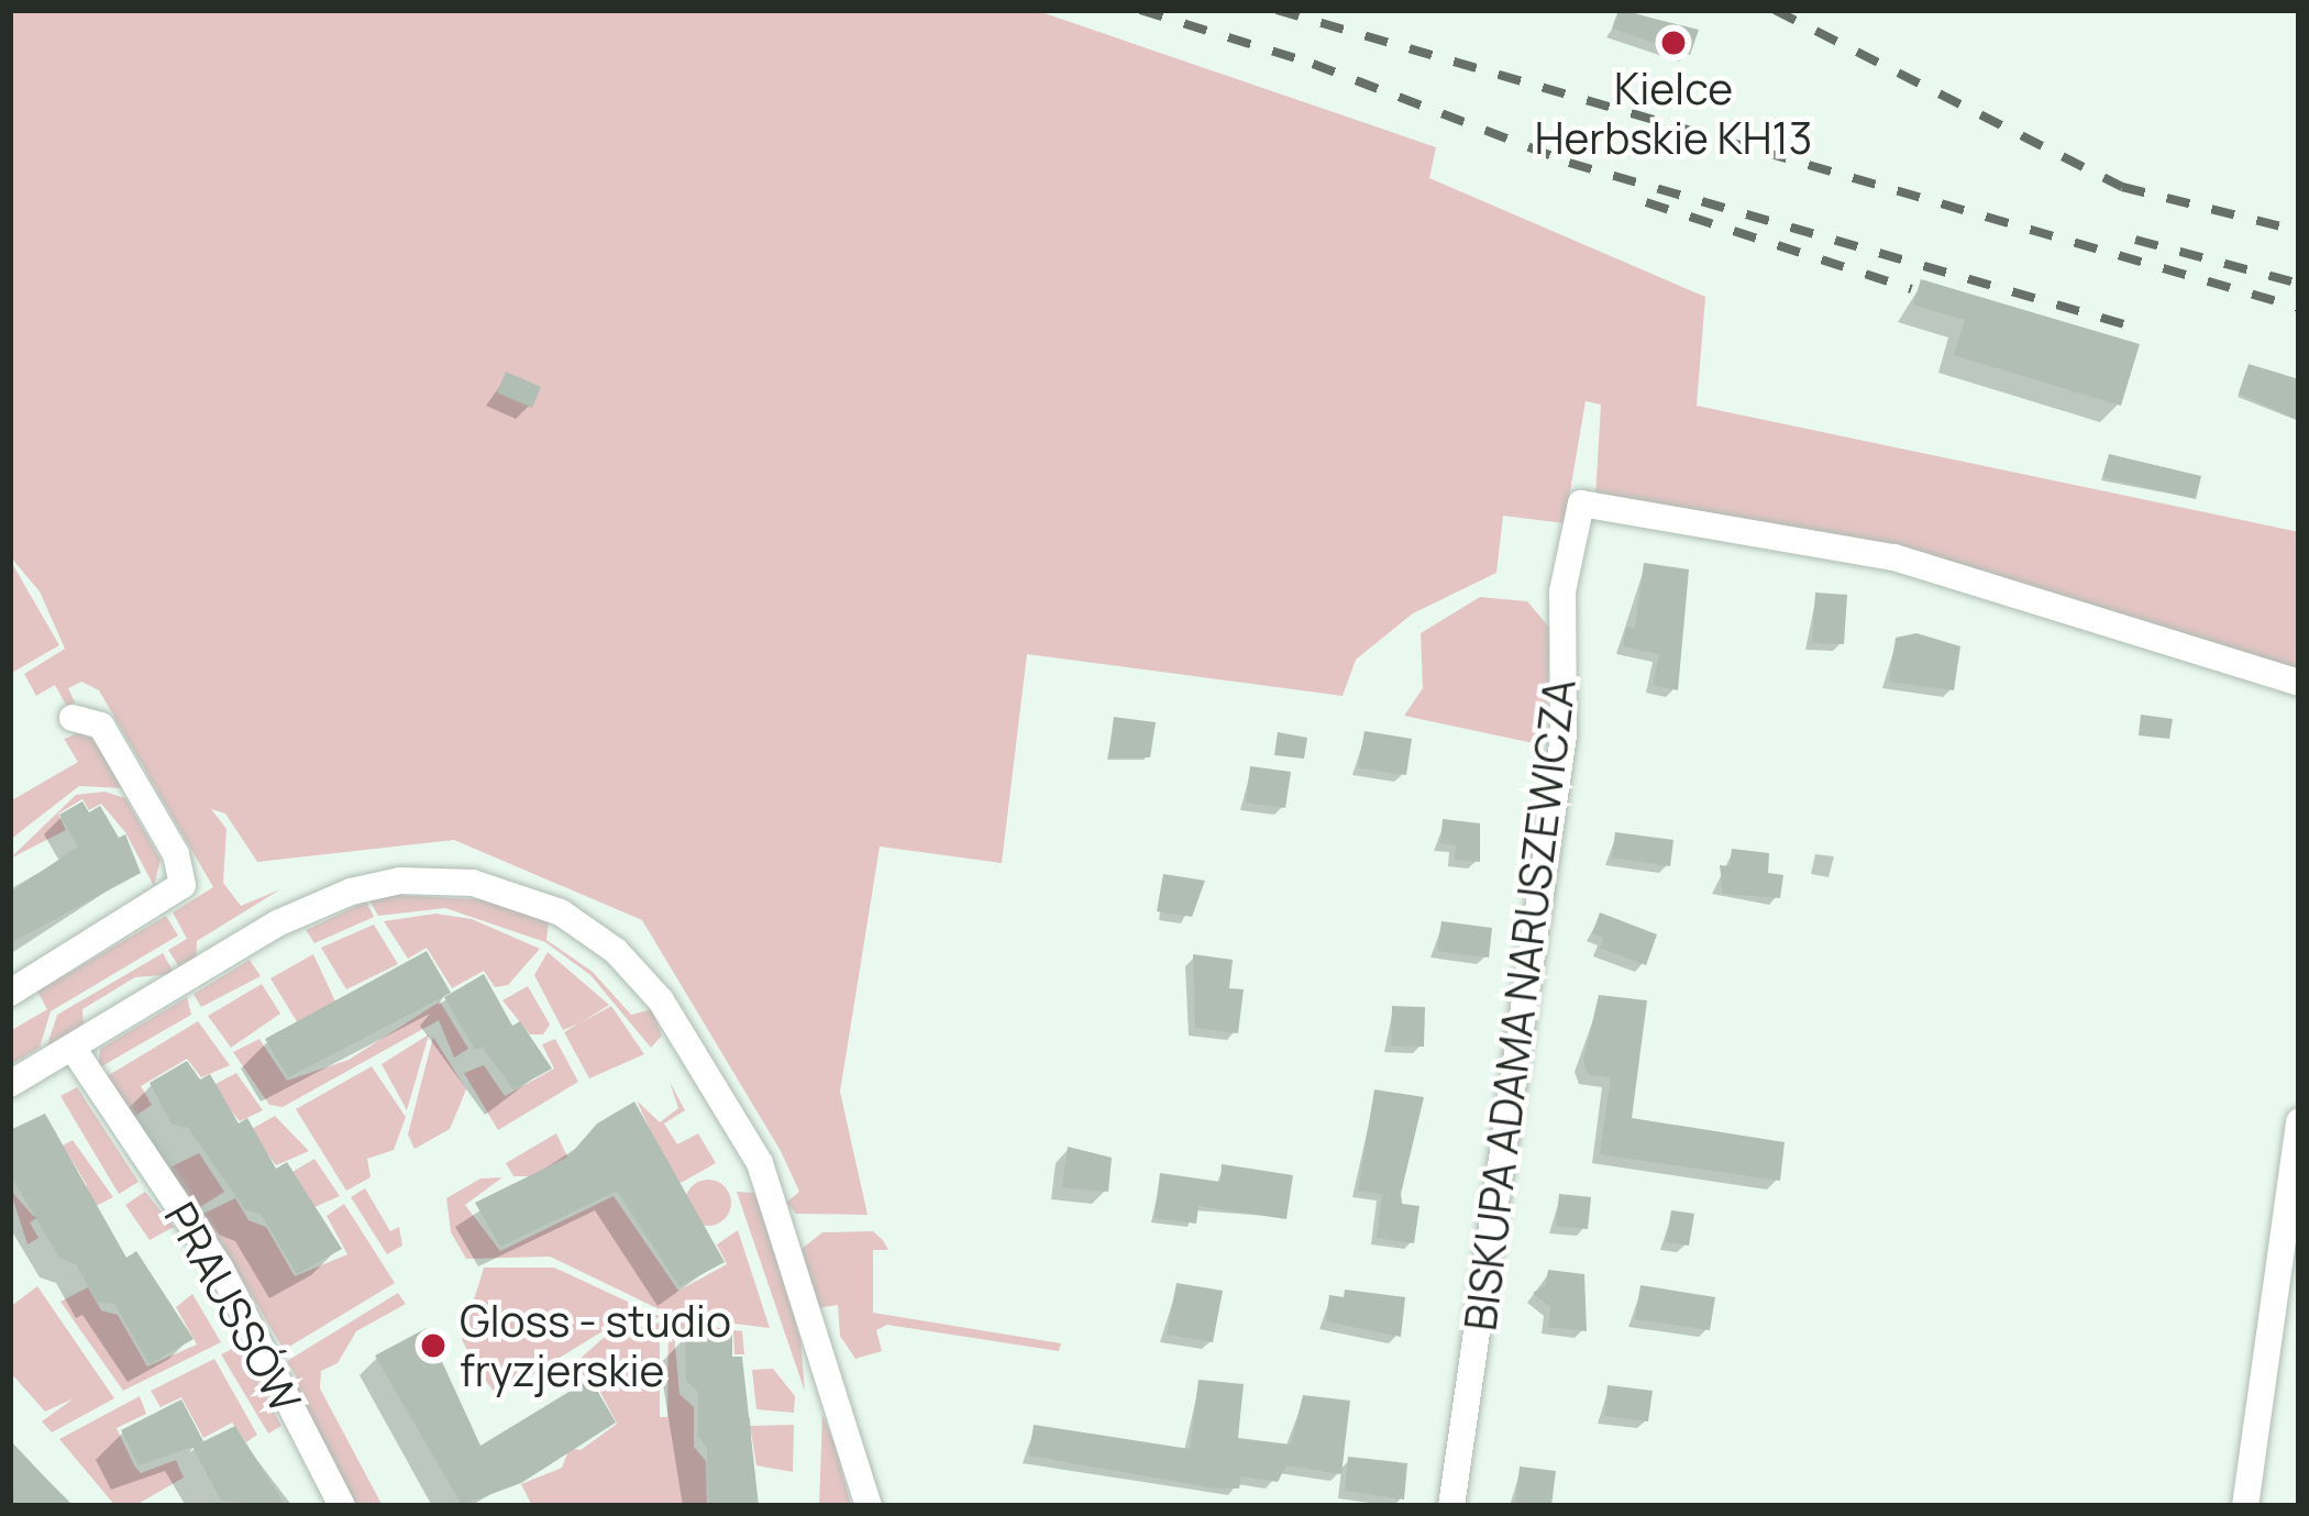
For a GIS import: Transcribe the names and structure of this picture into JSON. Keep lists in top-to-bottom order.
{
  "streets": {
    "street": ["BISKUPA ADAMA NARUSZEWICZA", "PRAUSSÓW"]
  },
  "places": ["Kielce Herbskie KH13", "Gloss - studio fryzjerskie"]
}
